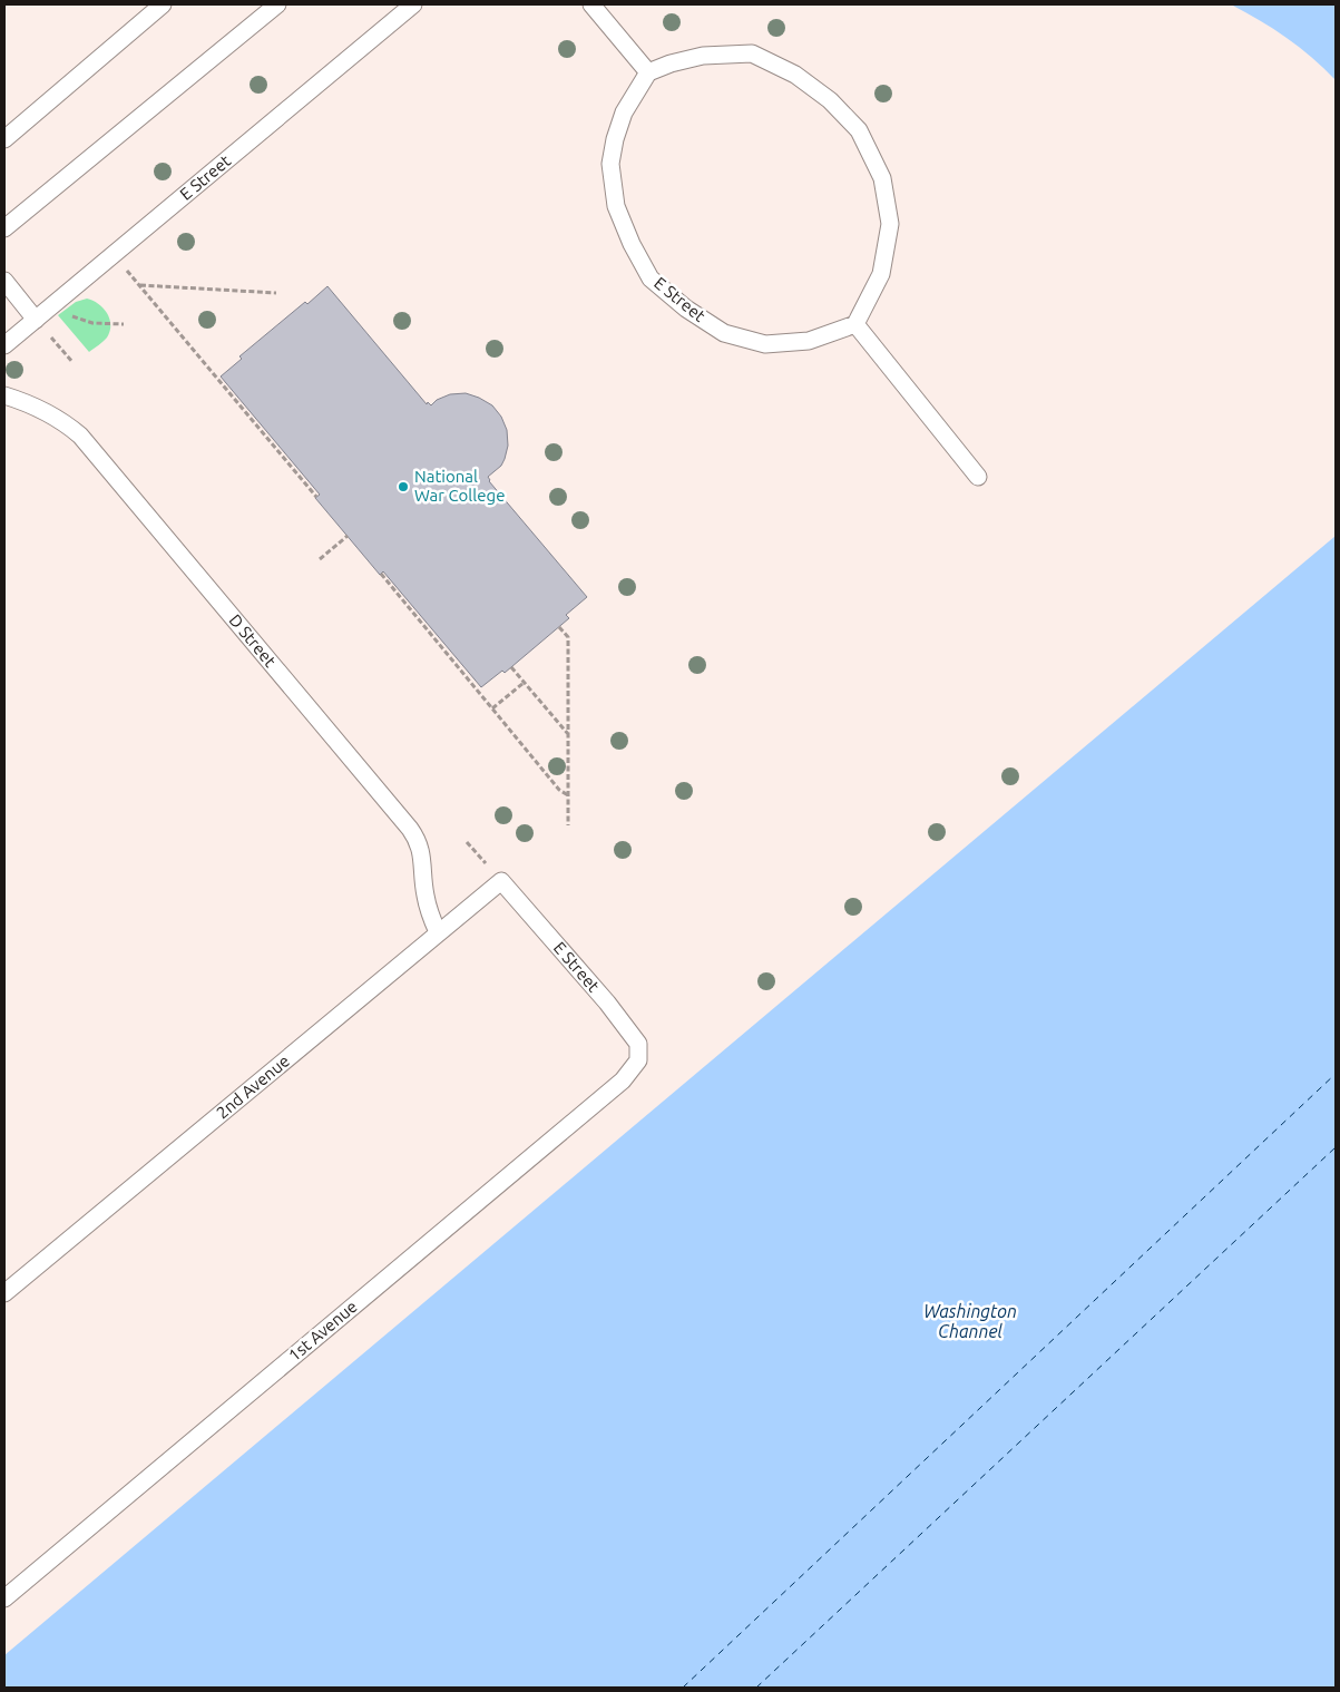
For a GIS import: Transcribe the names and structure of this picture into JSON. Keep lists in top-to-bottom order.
{
  "streets": {
    "lane": [
      "E Street",
      "D Street",
      "2nd Avenue",
      "1st Avenue"
    ]
  },
  "crossings": [
    ["E Street", "2nd Avenue"],
    ["E Street", "1st Avenue"],
    ["D Street", "2nd Avenue"]
  ],
  "water": ["Washington Channel"],
  "places": ["National War College"]
}
